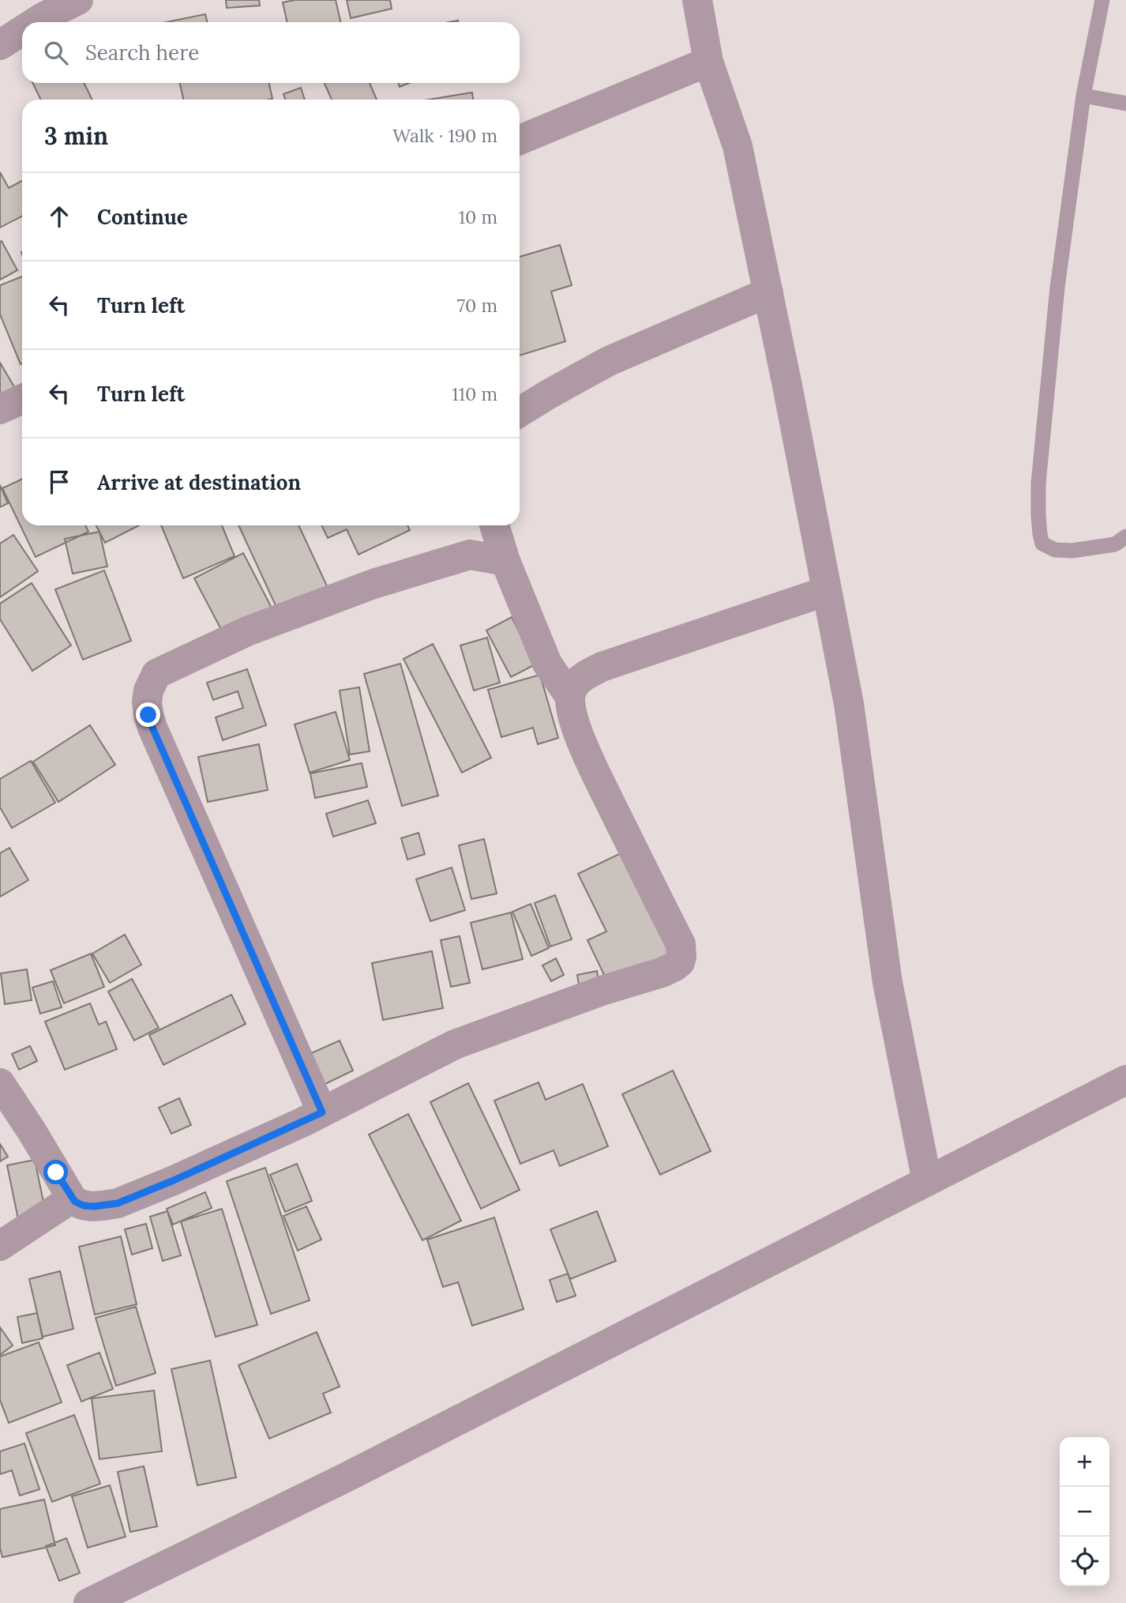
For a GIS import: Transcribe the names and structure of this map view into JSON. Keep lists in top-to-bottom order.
{
  "page": {
    "search": "Search here",
    "heading": ["3 min", "Walk · 190 m"],
    "list": [
      ["Continue", "10 m"],
      ["Turn left", "70 m"],
      ["Turn left", "110 m"],
      "Arrive at destination"
    ],
    "map_buttons": ["+", "−"]
  }
}
